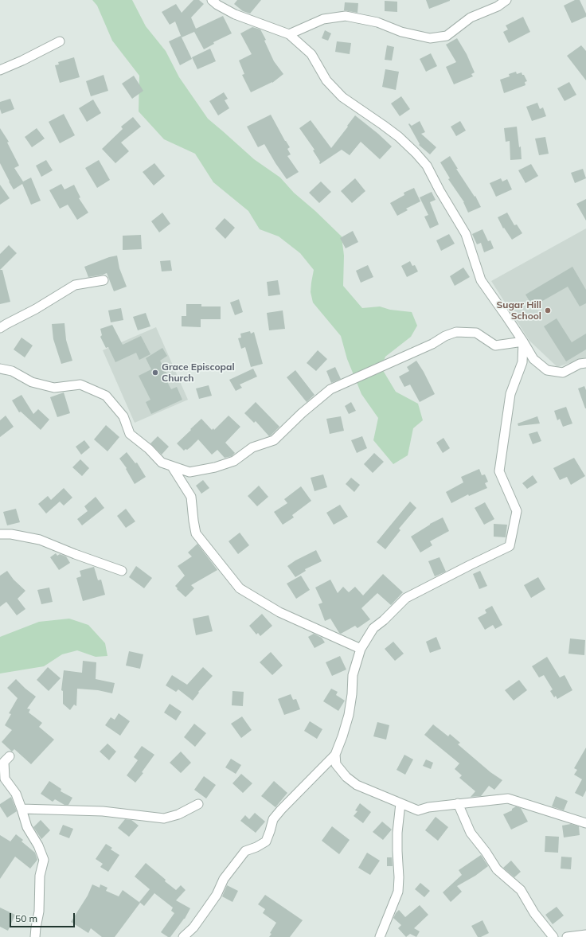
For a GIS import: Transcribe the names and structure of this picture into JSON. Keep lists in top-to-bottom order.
{
  "places": ["Sugar Hill School", "Grace Episcopal Church"],
  "scale_bar": "50 m"
}
